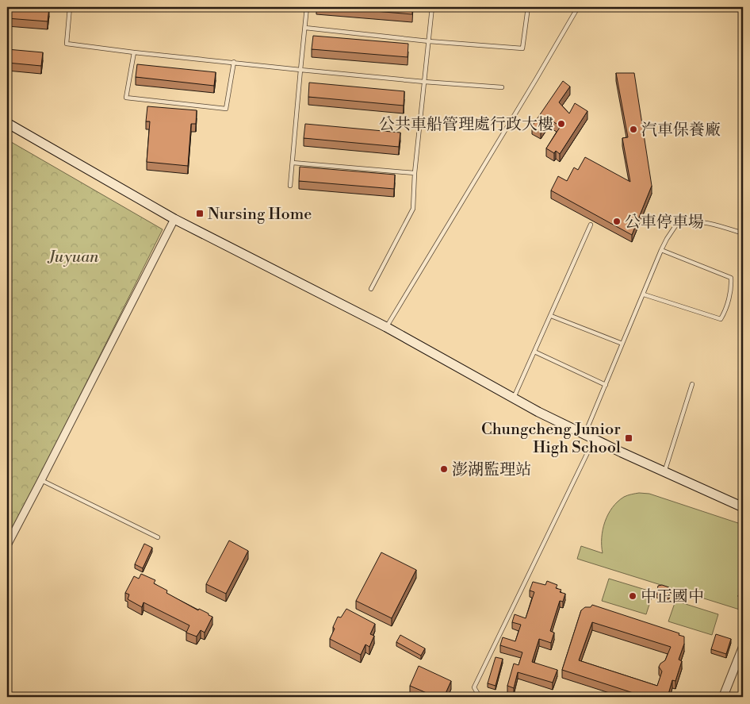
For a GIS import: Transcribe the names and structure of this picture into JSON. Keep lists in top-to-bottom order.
{
  "parks": ["Juyuan"],
  "places": {
    "other": [
      "公共車船管理處行政大樓",
      "汽車保養廠",
      "公車停車場",
      "澎湖監理站",
      "中正國中"
    ],
    "transit": ["Nursing Home", "Chungcheng Junior High School"]
  }
}
